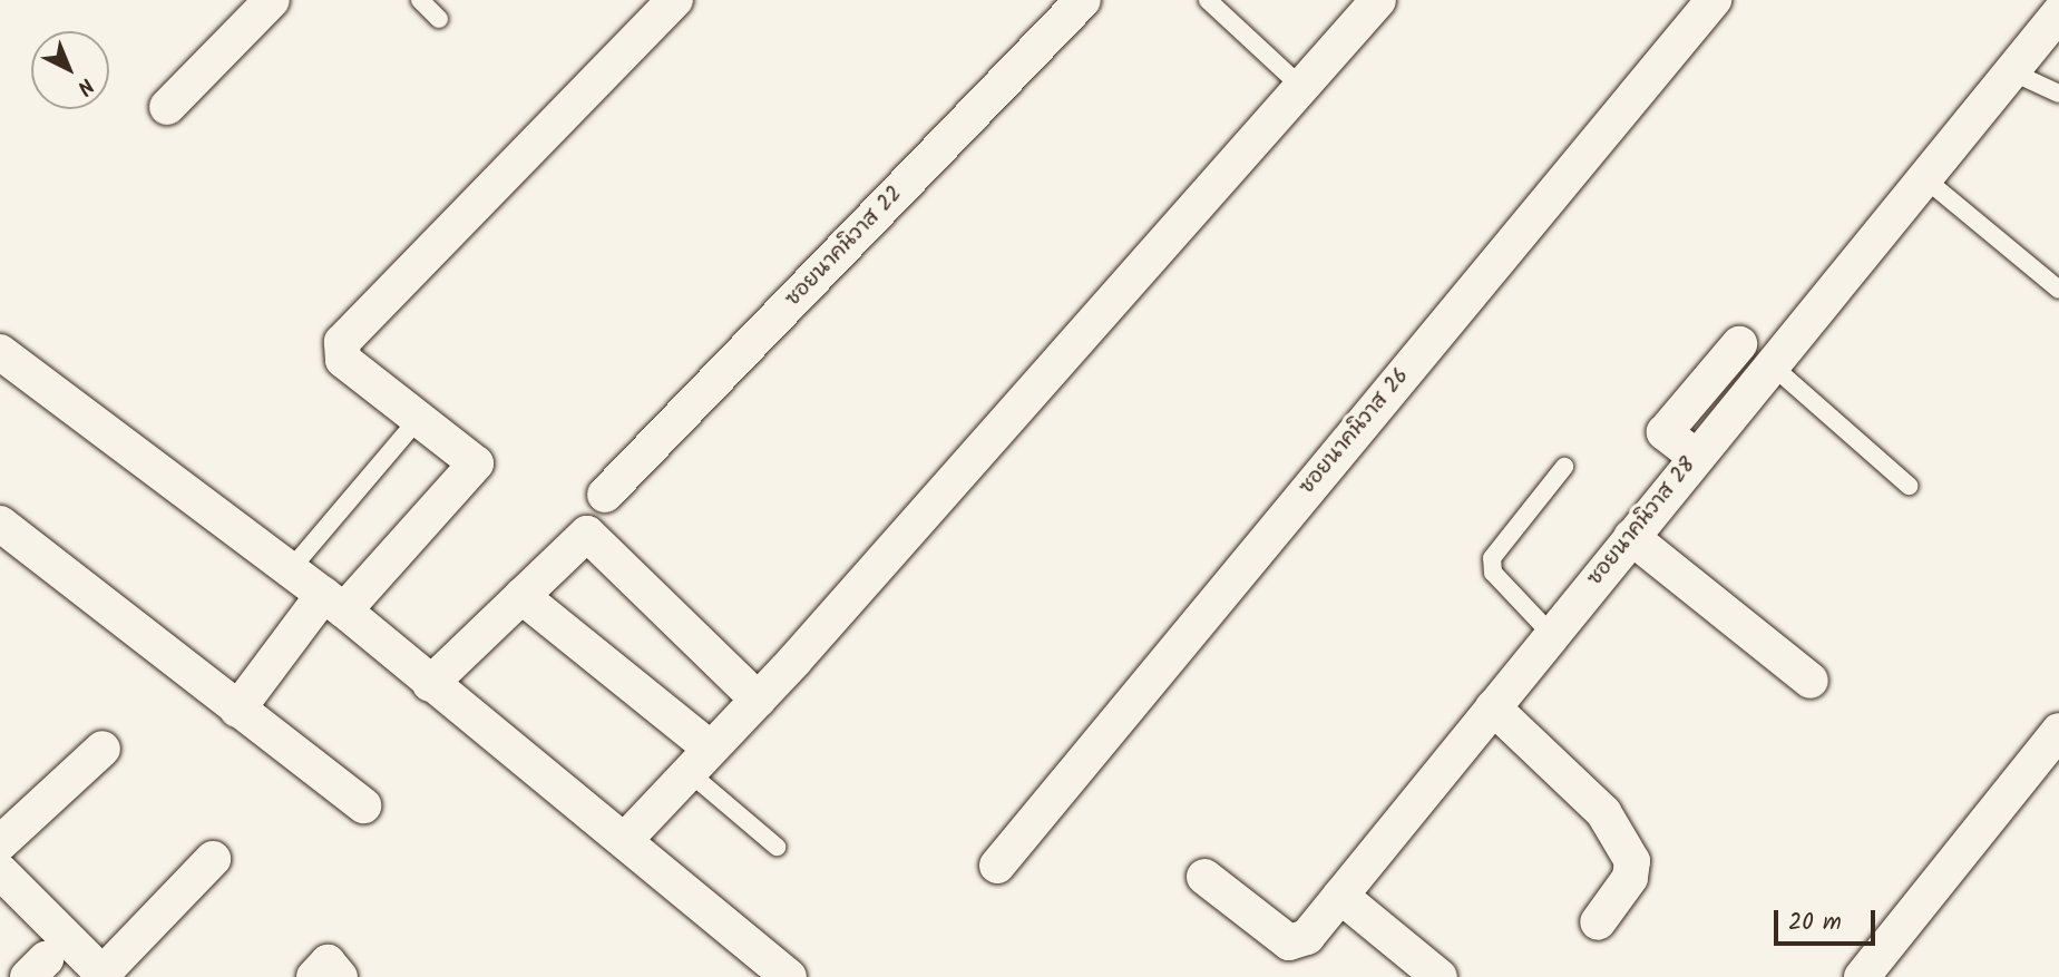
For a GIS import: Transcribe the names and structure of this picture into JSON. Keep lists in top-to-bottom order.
{
  "streets": {
    "street": ["ซอยนาคนิวาส 22", "ซอยนาคนิวาส 26", "ซอยนาคนิวาส 28"]
  },
  "scale_bar": "20 m",
  "north": "bottom right"
}
